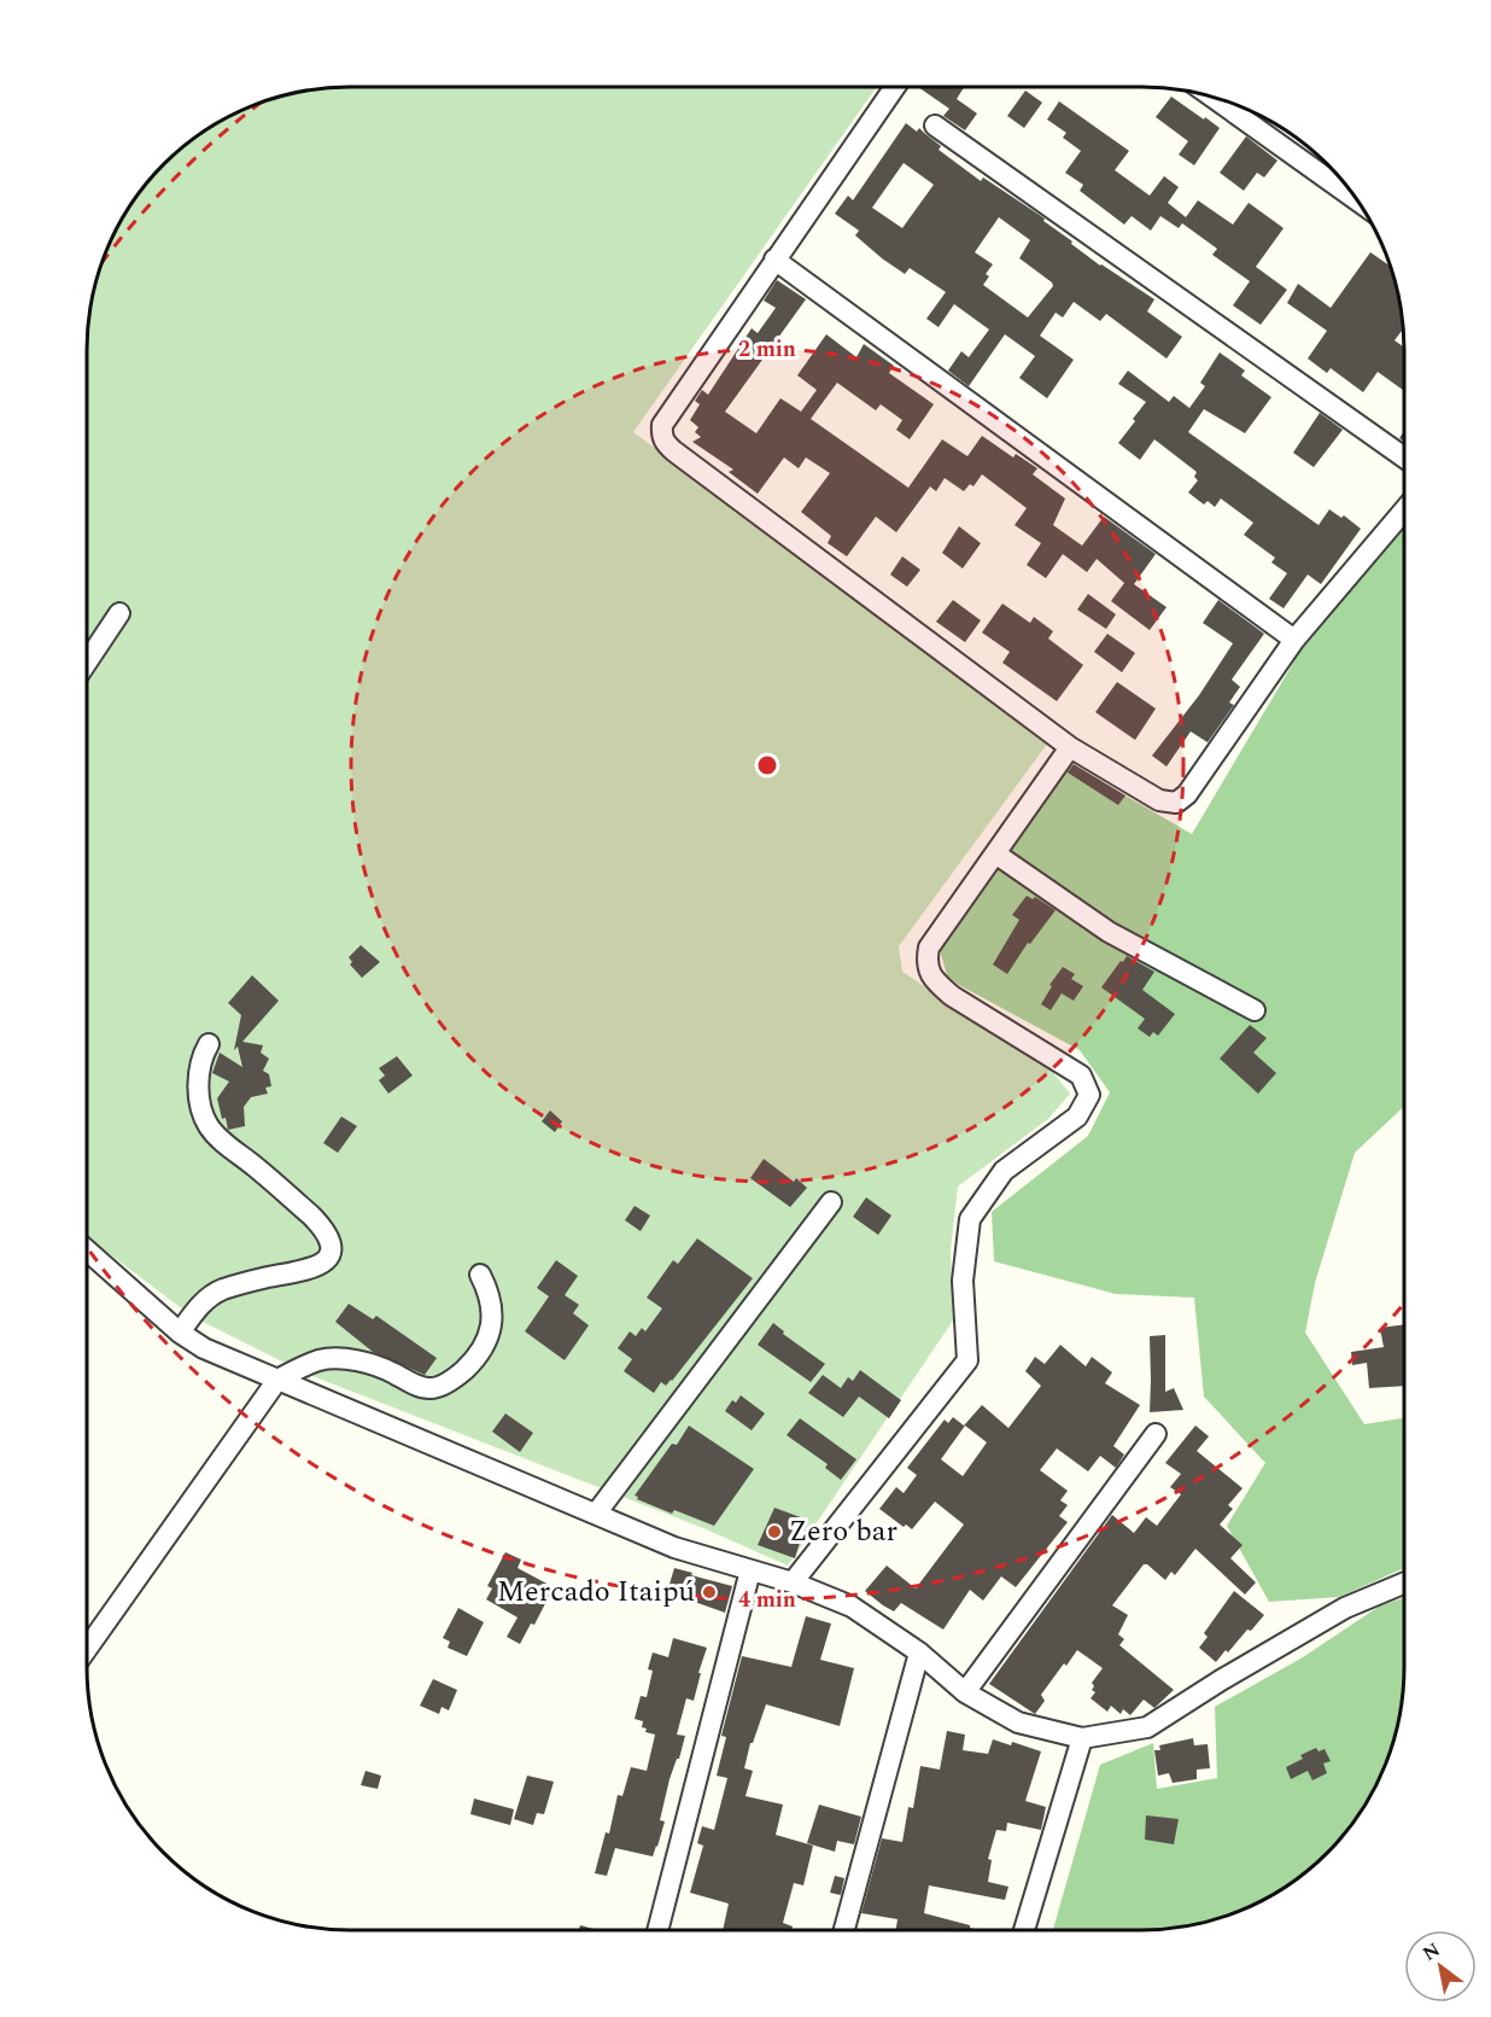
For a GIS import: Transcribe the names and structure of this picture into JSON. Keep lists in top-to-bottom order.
{
  "places": ["Zero bar", "Mercado Itaipú"],
  "north": "top left",
  "rings": ["2 min", "4 min"]
}
